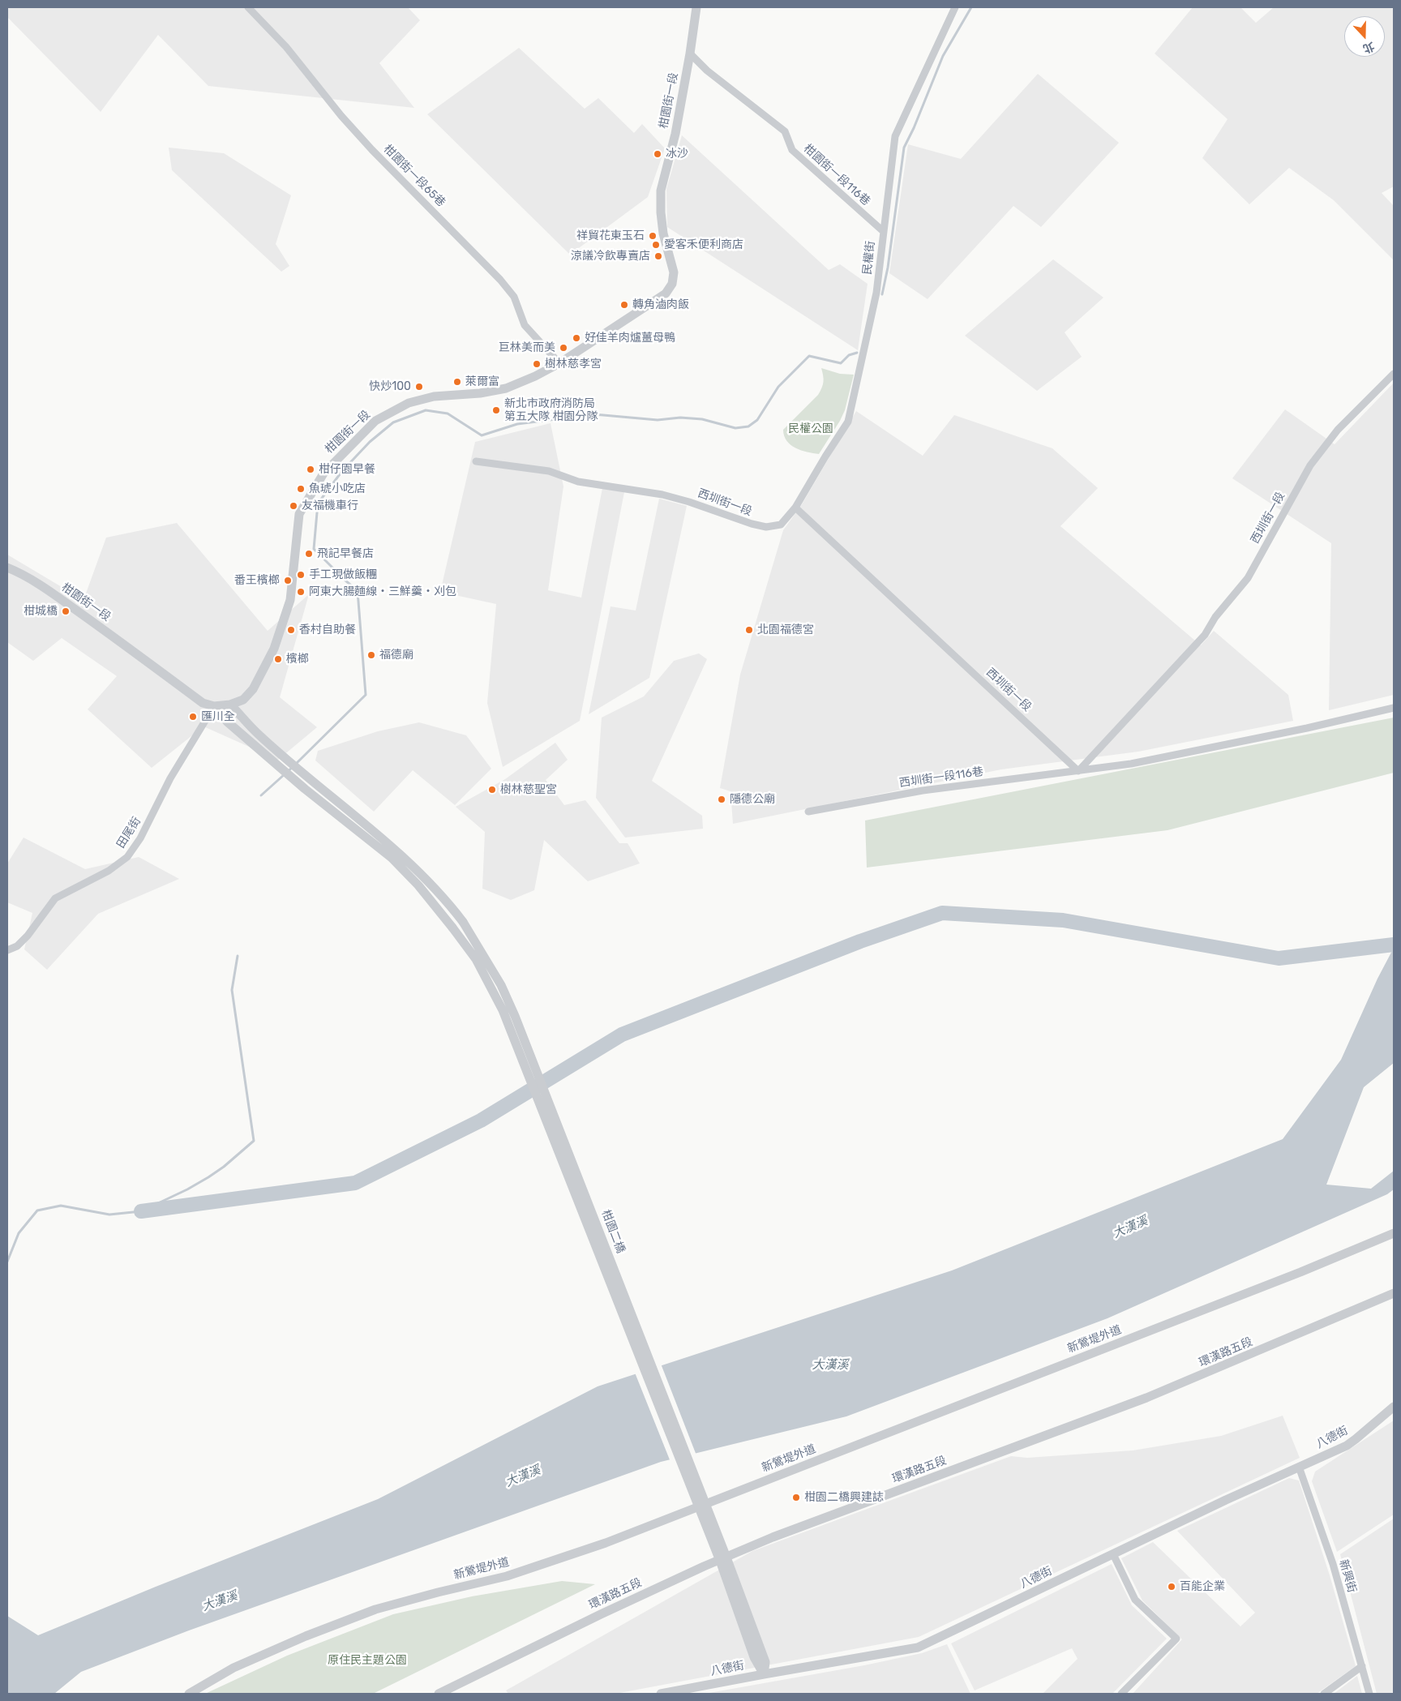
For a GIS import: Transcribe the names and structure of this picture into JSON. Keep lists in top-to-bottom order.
{
  "streets": {
    "street": [
      "柑園街一段",
      "柑園街一段116巷",
      "柑園街一段65巷",
      "民權街",
      "西圳街一段",
      "西圳街一段116巷",
      "田尾街",
      "柑園二橋",
      "新鶯堤外道",
      "環漢路五段",
      "八德街",
      "新興街"
    ]
  },
  "crossings": [
    ["柑園街一段", "柑園街一段116巷"],
    ["柑園街一段", "柑園街一段65巷"],
    ["柑園街一段", "田尾街"],
    ["柑園街一段", "柑園二橋"],
    ["柑園街一段116巷", "民權街"],
    ["民權街", "西圳街一段"],
    ["西圳街一段", "西圳街一段116巷"],
    ["田尾街", "柑園二橋"],
    ["柑園二橋", "環漢路五段"],
    ["八德街", "新興街"]
  ],
  "water": ["大漢溪"],
  "parks": ["民權公園", "原住民主題公園"],
  "places": [
    "冰沙",
    "祥貿花東玉石",
    "愛客禾便利商店",
    "涼議冷飲專賣店",
    "轉角滷肉飯",
    "好佳羊肉爐薑母鴨",
    "巨林美而美",
    "樹林慈孝宮",
    "萊爾富",
    "快炒100",
    "新北市政府消防局 第五大隊 柑園分隊",
    "柑仔園早餐",
    "魚琥小吃店",
    "友福機車行",
    "飛記早餐店",
    "手工現做飯糰",
    "番王檳榔",
    "阿東大腸麵線‧三鮮羹‧刈包",
    "柑城橋",
    "香村自助餐",
    "北園福德宮",
    "福德廟",
    "檳榔",
    "匯川全",
    "樹林慈聖宮",
    "隱德公廟",
    "柑園二橋興建誌",
    "百能企業"
  ],
  "north": "bottom"
}
